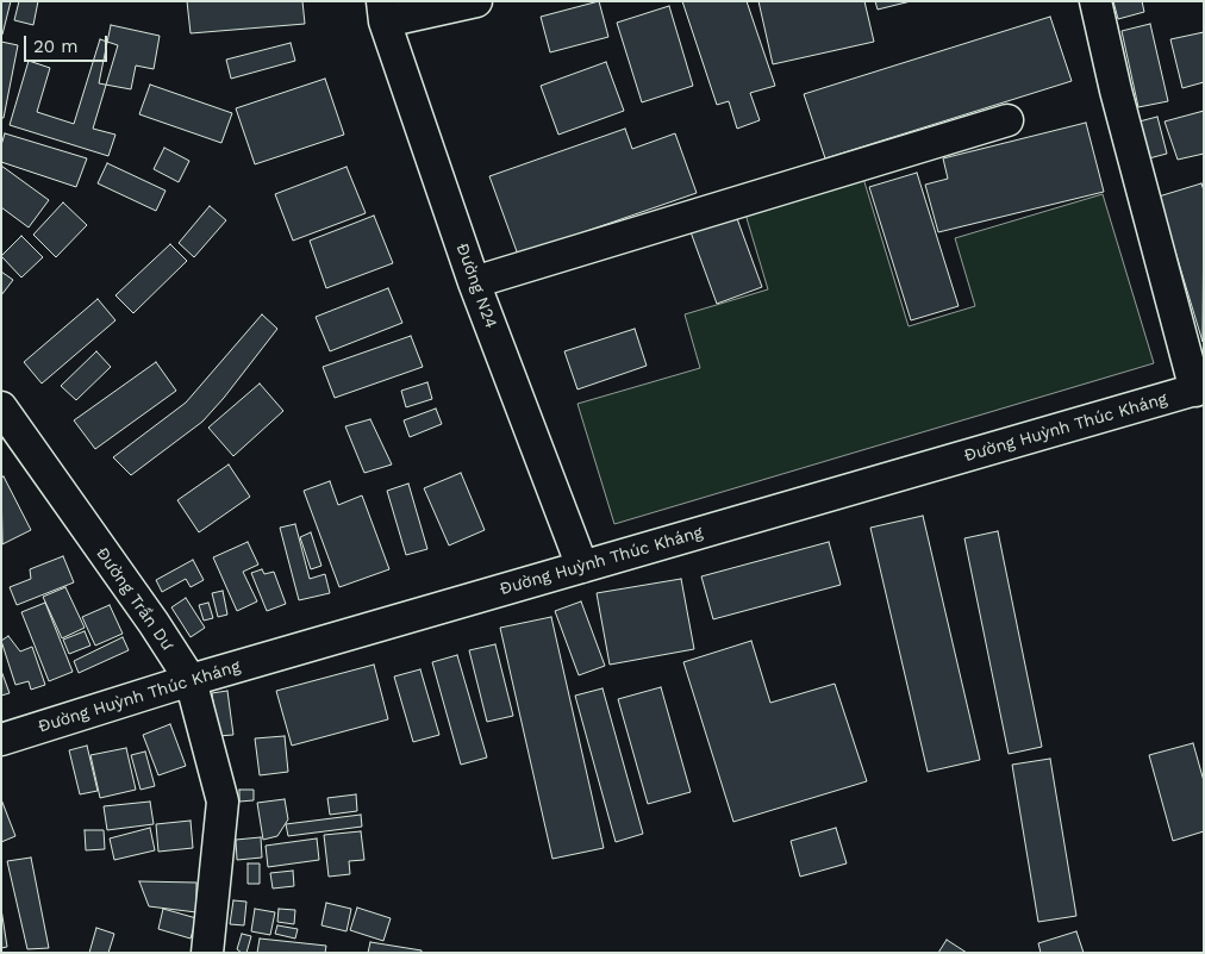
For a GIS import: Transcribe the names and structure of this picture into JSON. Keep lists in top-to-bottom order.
{
  "streets": {
    "street": ["Đường N24", "Đường Huỳnh Thúc Kháng", "Đường Trần Dư"]
  },
  "crossings": [
    ["Đường N24", "Đường Huỳnh Thúc Kháng"],
    ["Đường Huỳnh Thúc Kháng", "Đường Trần Dư"]
  ],
  "scale_bar": "20 m"
}
